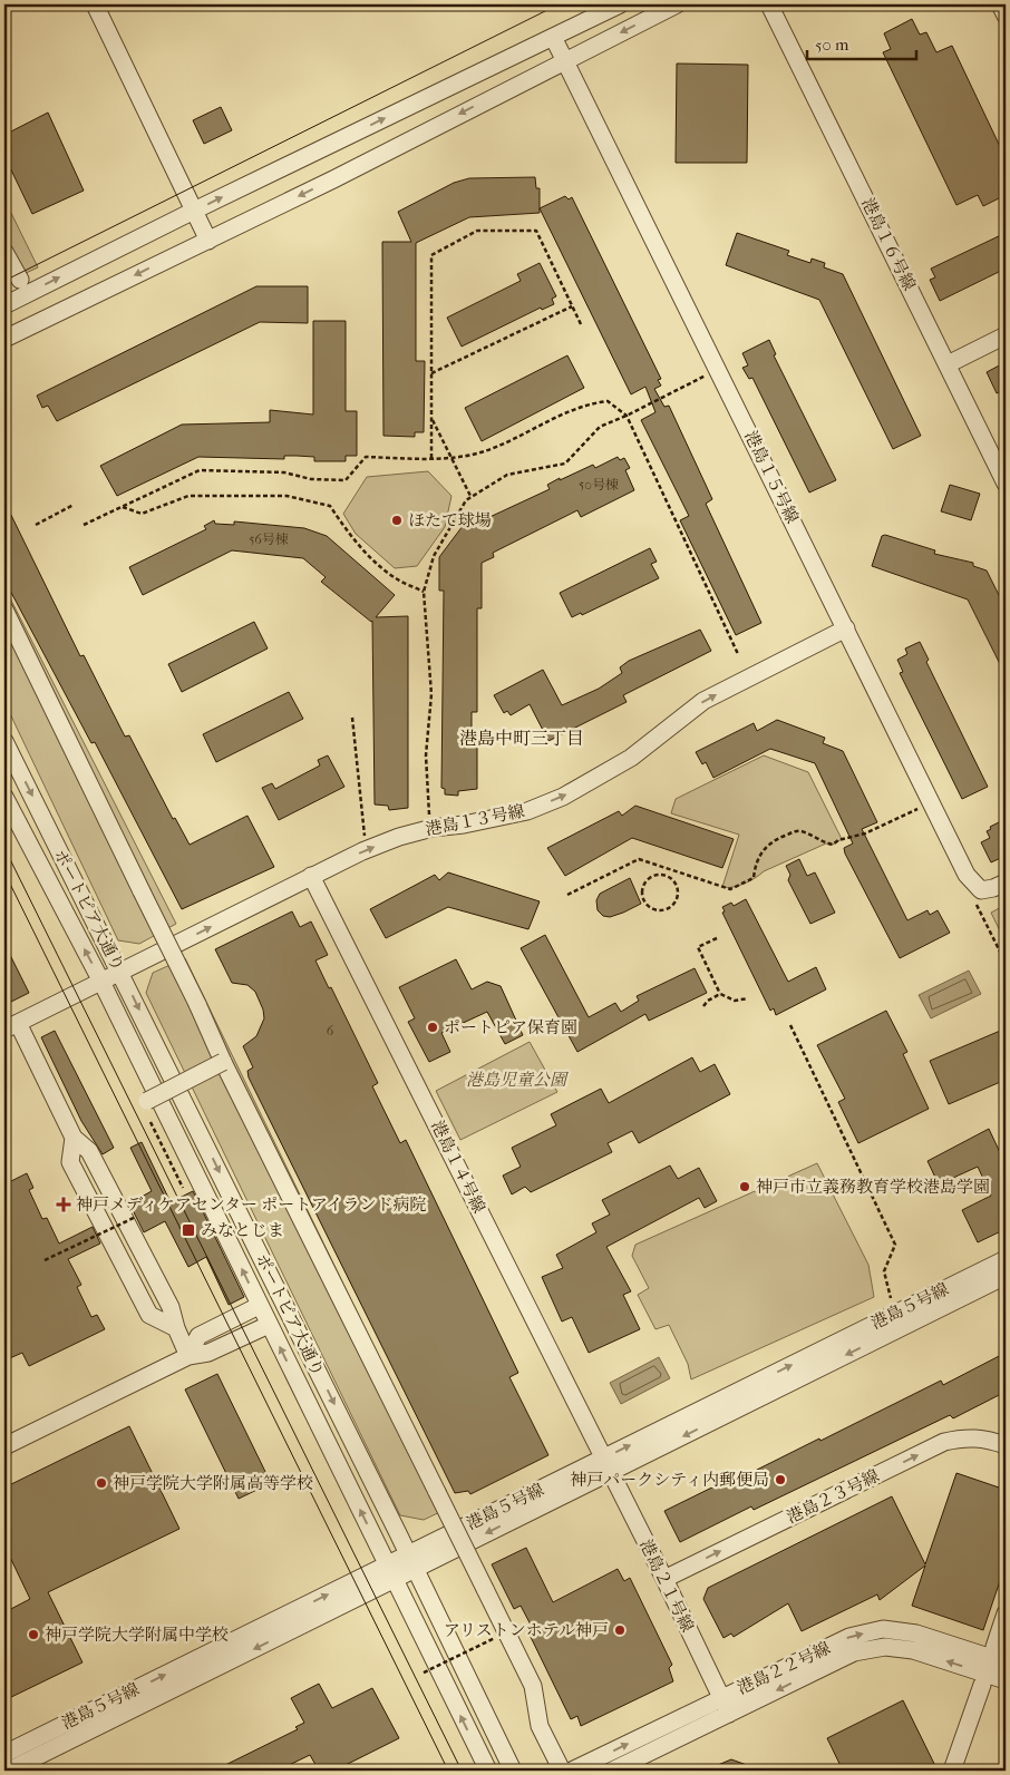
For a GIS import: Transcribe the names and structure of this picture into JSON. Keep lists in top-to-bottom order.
{
  "streets": {
    "street": [
      "港島１６号線",
      "港島１５号線",
      "港島１３号線",
      "ポートピア大通り",
      "港島１４号線",
      "港島５号線",
      "港島２３号線",
      "港島２１号線",
      "港島２２号線"
    ]
  },
  "crossings": [
    ["港島１５号線", "港島１３号線"],
    ["港島１３号線", "ポートピア大通り"],
    ["港島１３号線", "港島１４号線"],
    ["ポートピア大通り", "港島５号線"],
    ["港島１４号線", "港島５号線"],
    ["港島１４号線", "港島２１号線"],
    ["港島５号線", "港島２１号線"],
    ["港島２３号線", "港島２１号線"],
    ["港島２１号線", "港島２２号線"]
  ],
  "one_way": ["港島１３号線", "港島２３号線"],
  "districts": ["港島中町三丁目"],
  "parks": ["港島児童公園"],
  "places": {
    "other": [
      "ほたて球場",
      "ポートピア保育園",
      "神戸市立義務教育学校港島学園",
      "神戸パークシティ内郵便局",
      "神戸学院大学附属高等学校",
      "アリストンホテル神戸",
      "神戸学院大学附属中学校"
    ],
    "health": ["神戸メディケアセンター ポートアイランド病院"],
    "transit": ["みなとじま"]
  },
  "house_numbers": ["50号棟", "56号棟", "6"],
  "scale_bar": "50 m"
}
